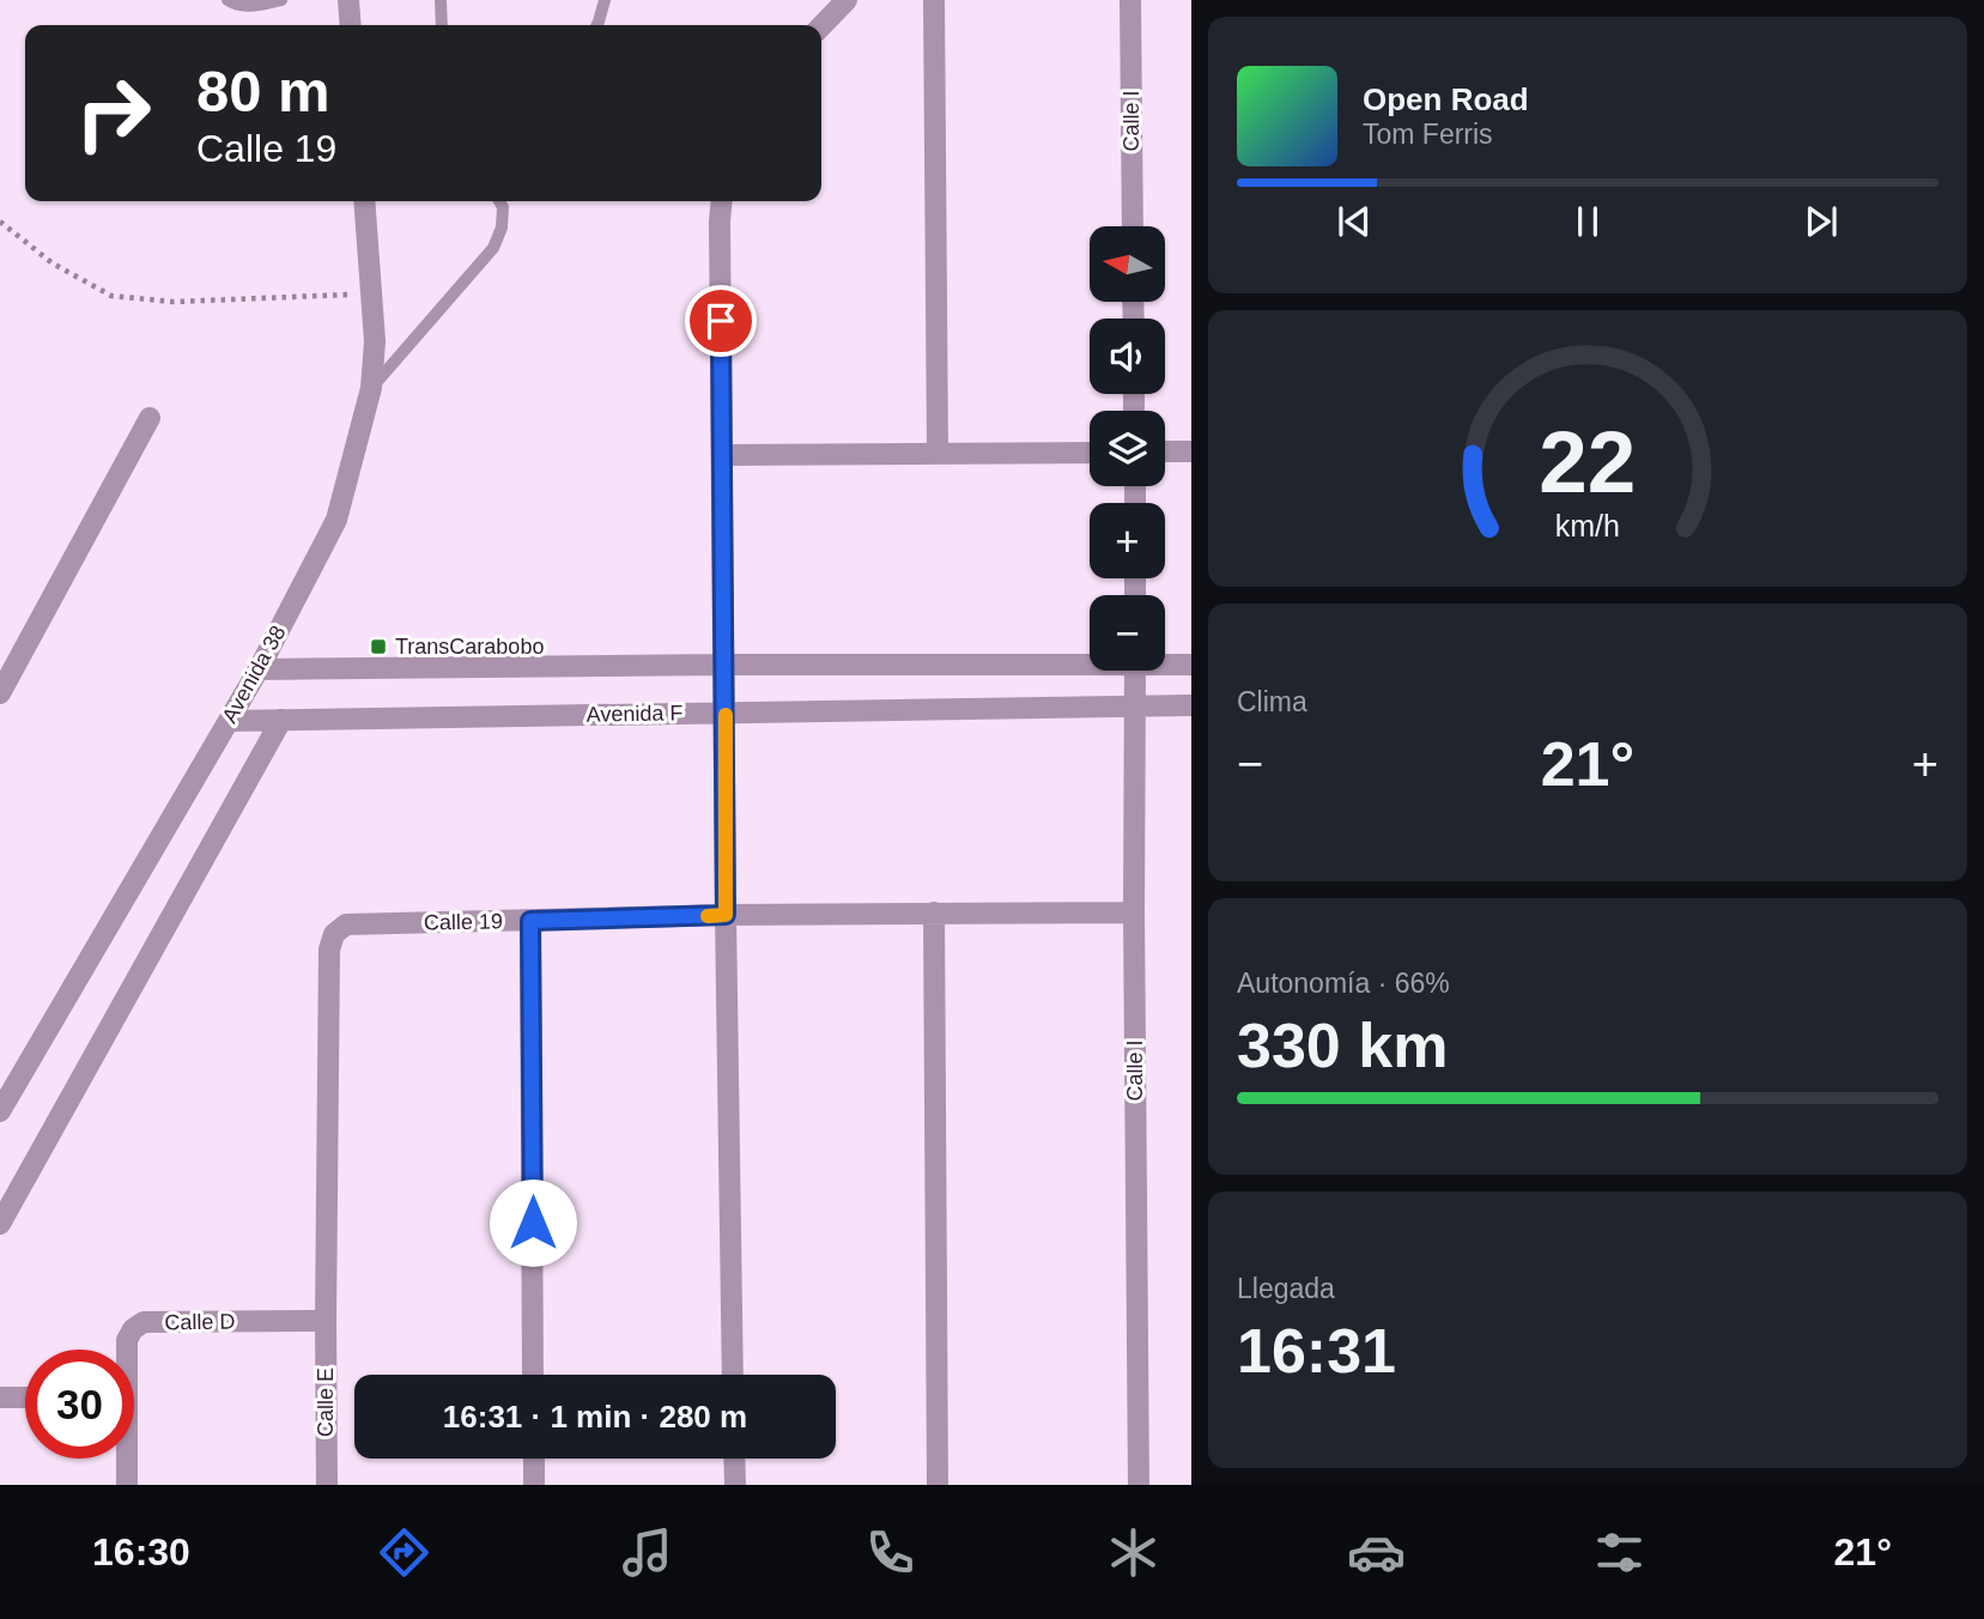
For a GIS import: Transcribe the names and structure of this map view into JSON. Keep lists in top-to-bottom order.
{
  "streets": {
    "street": [
      "Calle I",
      "Avenida 38",
      "Avenida F",
      "Calle 19",
      "Calle D",
      "Calle E"
    ]
  },
  "crossings": [
    ["Calle I", "Avenida F"],
    ["Calle I", "Calle 19"],
    ["Avenida 38", "Avenida F"],
    ["Calle 19", "Calle D"],
    ["Calle 19", "Calle E"],
    ["Calle D", "Calle E"]
  ],
  "places": {
    "transit": ["TransCarabobo"]
  },
  "north": "left",
  "page": {
    "turn": ["80 m", "Calle 19"],
    "song": ["Open Road", "Tom Ferris"],
    "map_buttons": ["+", "−"],
    "tile": [
      "Clima",
      ["Autonomía · 66%", "330 km"],
      ["Llegada", "16:31"]
    ],
    "heat": ["−", "21°", "+"],
    "limit": "30",
    "trip": "16:31 · 1 min · 280 m",
    "tabs": ["16:30", "21°"],
    "gauge": ["22", "km/h"]
  }
}
